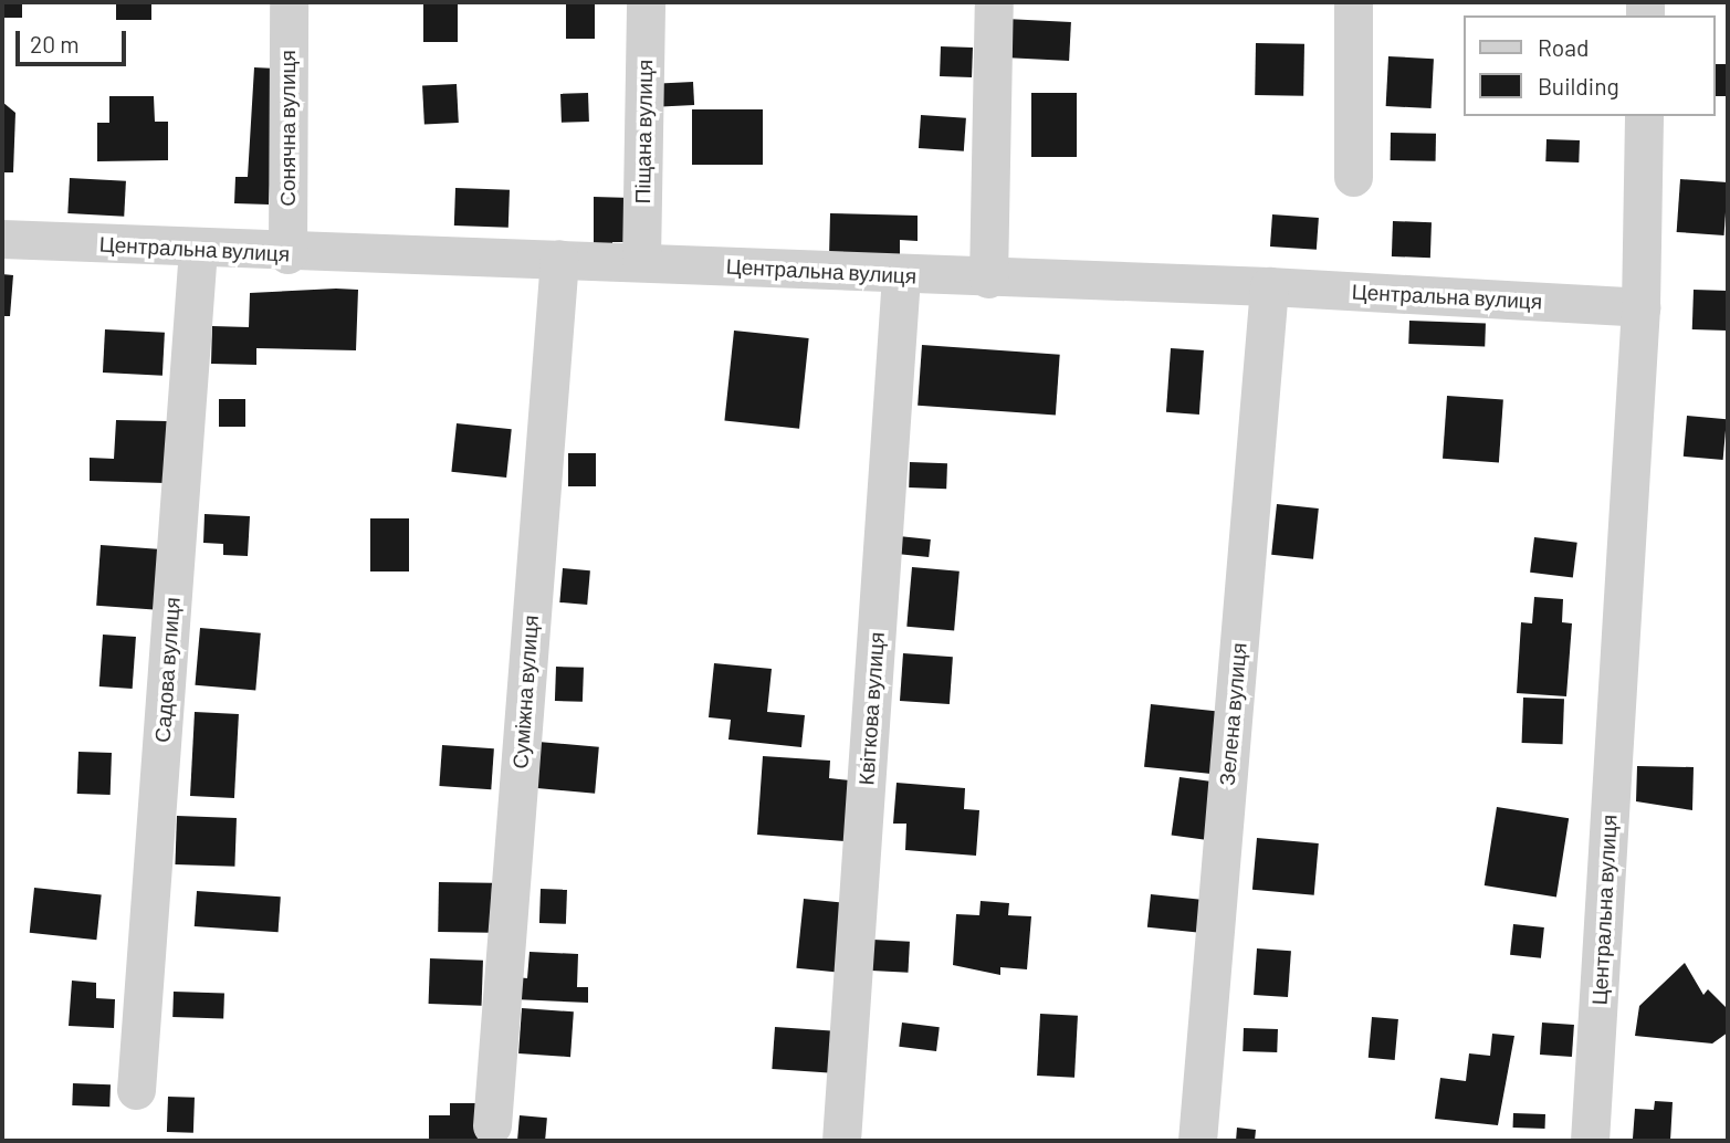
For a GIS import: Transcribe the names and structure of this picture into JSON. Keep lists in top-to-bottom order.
{
  "streets": {
    "street": [
      "Сонячна вулиця",
      "Піщана вулиця",
      "Центральна вулиця",
      "Садова вулиця",
      "Суміжна вулиця",
      "Квіткова вулиця",
      "Зелена вулиця"
    ]
  },
  "crossings": [
    ["Сонячна вулиця", "Центральна вулиця"],
    ["Піщана вулиця", "Центральна вулиця"],
    ["Центральна вулиця", "Садова вулиця"],
    ["Центральна вулиця", "Суміжна вулиця"],
    ["Центральна вулиця", "Квіткова вулиця"],
    ["Центральна вулиця", "Зелена вулиця"]
  ],
  "legend": ["Road", "Building"],
  "scale_bar": "20 m"
}
